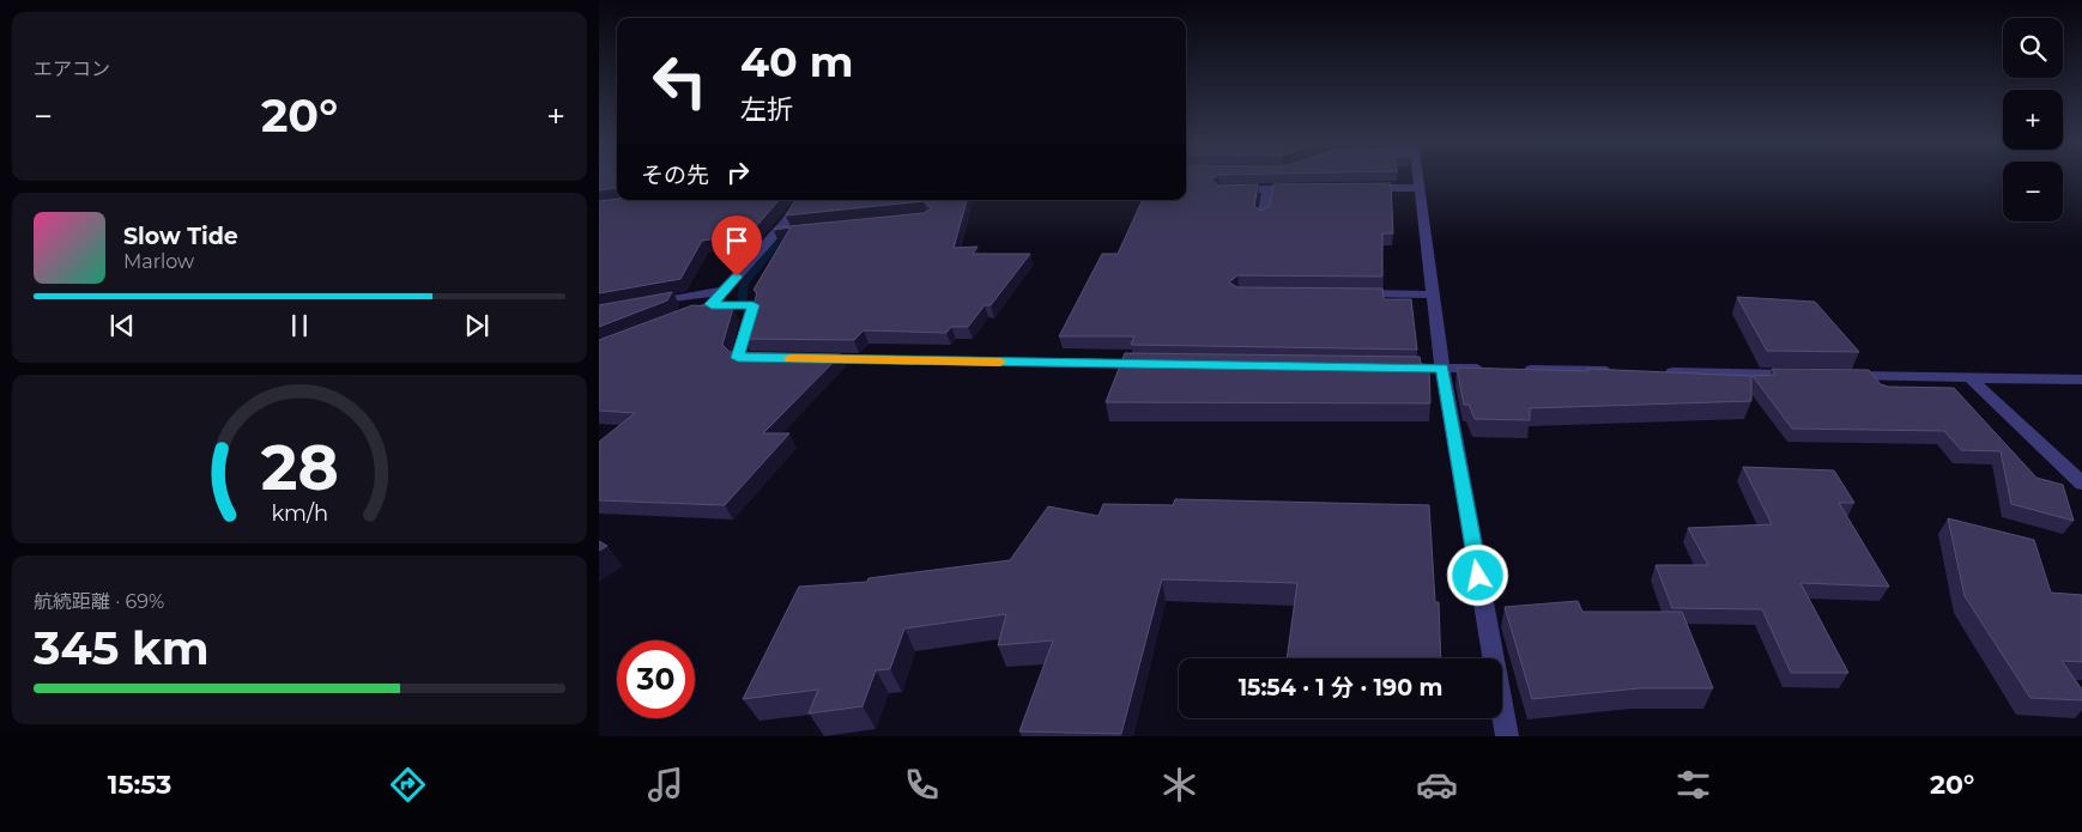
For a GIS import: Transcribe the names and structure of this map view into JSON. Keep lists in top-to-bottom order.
{
  "page": {
    "tile": [
      "エアコン",
      ["航続距離 · 69%", "345 km"]
    ],
    "map_buttons": ["+", "−"],
    "turn": ["40 m", "左折"],
    "heat": ["−", "20°", "+"],
    "then": "その先",
    "song": ["Slow Tide", "Marlow"],
    "limit": "30",
    "trip": "15:54 · 1 分 · 190 m",
    "tabs": ["15:53", "20°"],
    "gauge": ["28", "km/h"]
  }
}
